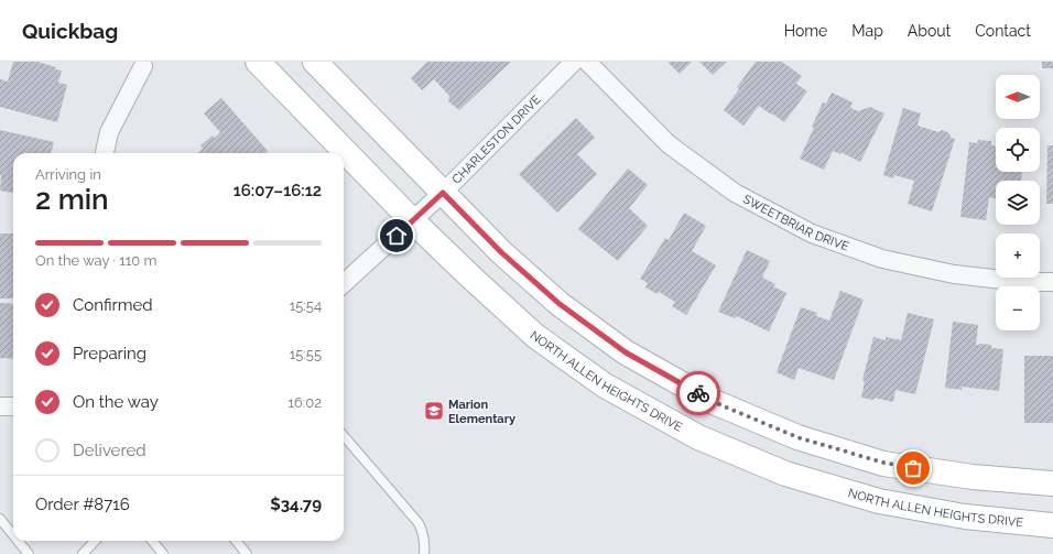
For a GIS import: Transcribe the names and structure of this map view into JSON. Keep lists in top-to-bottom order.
{
  "streets": {
    "main road": ["NORTH ALLEN HEIGHTS DRIVE"],
    "street": ["CHARLESTON DRIVE", "SWEETBRIAR DRIVE"]
  },
  "crossings": [
    ["CHARLESTON DRIVE", "NORTH ALLEN HEIGHTS DRIVE"]
  ],
  "places": {
    "school or university": ["Marion Elementary"]
  },
  "north": "left",
  "page": {
    "header": "Quickbag",
    "nav": [
      "Home",
      "Map",
      "About",
      "Contact"
    ],
    "map_buttons": ["+", "−"],
    "heading": ["2 min", "Arriving in", "16:07–16:12"],
    "panel": ["Order #8716", "$34.79"],
    "bar": "On the way · 110 m",
    "list": [
      ["Confirmed", "15:54"],
      ["Preparing", "15:55"],
      ["On the way", "16:02"],
      "Delivered"
    ]
  }
}
